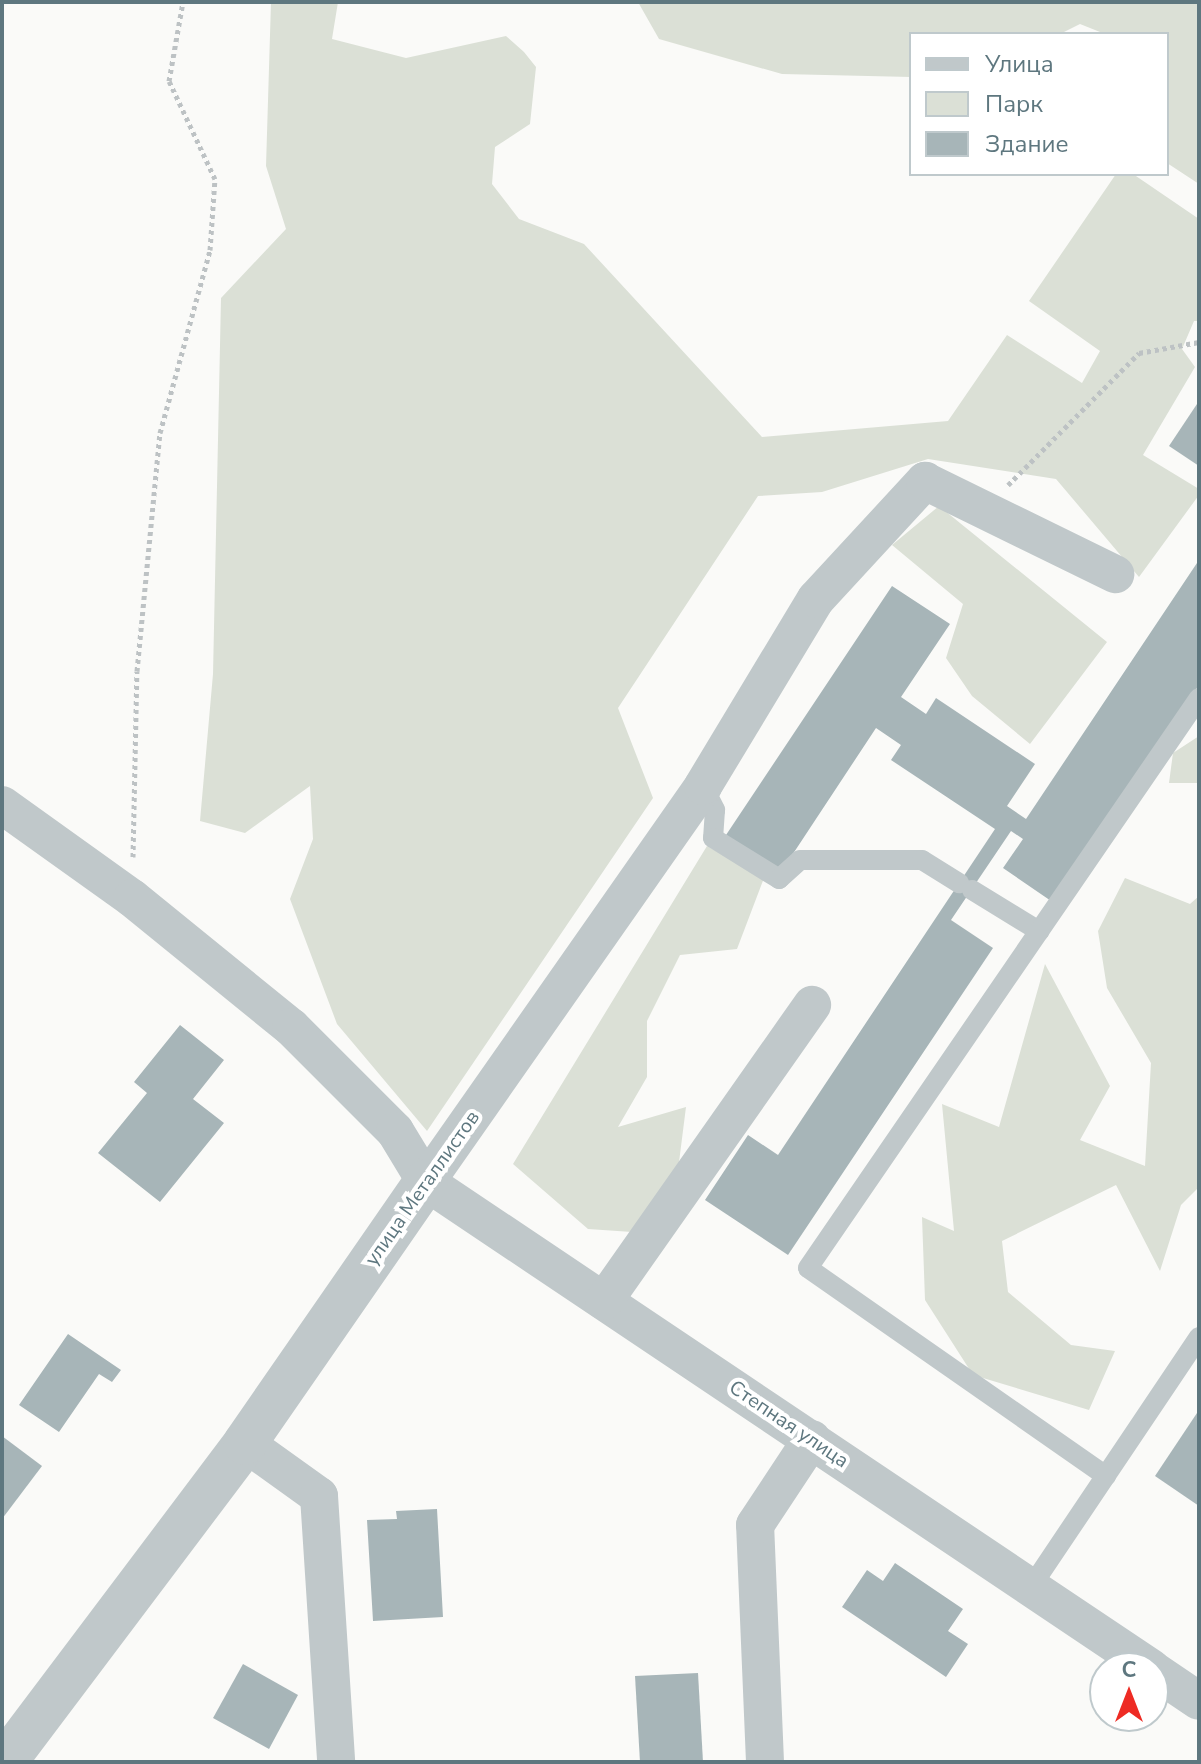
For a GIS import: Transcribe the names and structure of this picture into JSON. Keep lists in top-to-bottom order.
{
  "streets": {
    "street": ["улица Металлистов", "Степная улица"]
  },
  "crossings": [
    ["улица Металлистов", "Степная улица"]
  ],
  "legend": ["Улица", "Парк", "Здание"],
  "north": "top"
}
